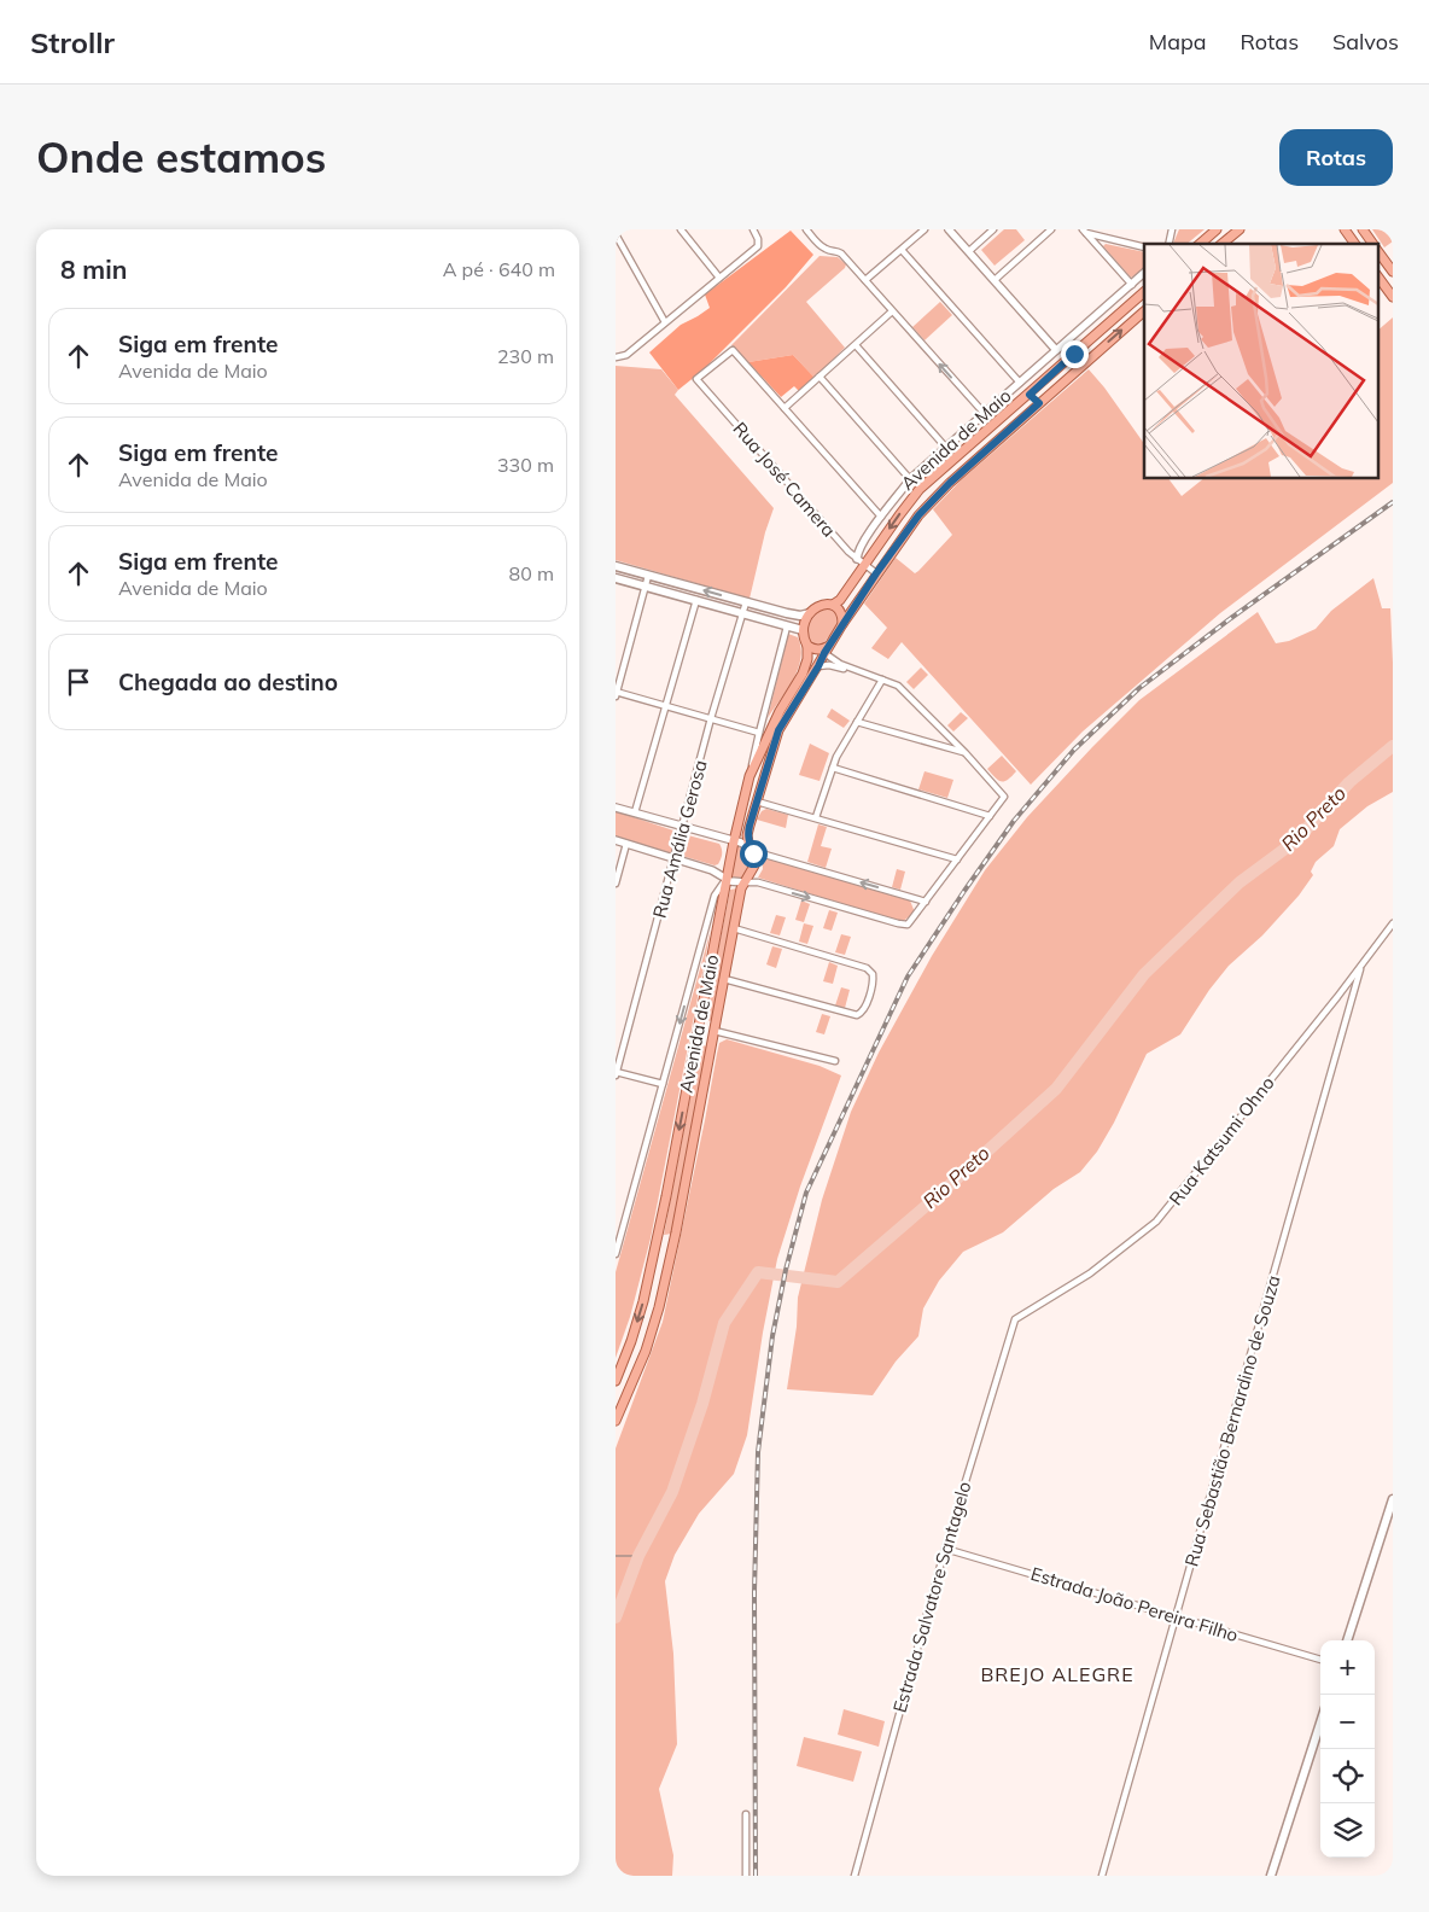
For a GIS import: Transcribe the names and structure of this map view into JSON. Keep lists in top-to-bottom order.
{
  "streets": {
    "main road": ["Avenida de Maio"],
    "street": [
      "Rua José Camera",
      "Rua Amália Gerosa",
      "Rua Katsumi Ohno",
      "Rua Sebastião Bernardino de Souza",
      "Estrada Salvatore Santagelo",
      "Estrada João Pereira Filho"
    ]
  },
  "crossings": [
    ["Avenida de Maio", "Rua José Camera"],
    ["Rua Katsumi Ohno", "Rua Sebastião Bernardino de Souza"],
    ["Rua Katsumi Ohno", "Estrada Salvatore Santagelo"],
    ["Rua Sebastião Bernardino de Souza", "Estrada João Pereira Filho"],
    ["Estrada Salvatore Santagelo", "Estrada João Pereira Filho"]
  ],
  "districts": ["BREJO ALEGRE"],
  "water": ["Rio Preto"],
  "page": {
    "header": "Strollr",
    "nav": ["Mapa", "Rotas", "Salvos"],
    "buttons": "Rotas",
    "title": "Onde estamos",
    "heading": ["8 min", "A pé · 640 m"],
    "list": [
      ["Siga em frente", "Avenida de Maio", "230 m"],
      ["Siga em frente", "Avenida de Maio", "330 m"],
      ["Siga em frente", "Avenida de Maio", "80 m"],
      "Chegada ao destino"
    ],
    "map_buttons": ["+", "−"]
  }
}
